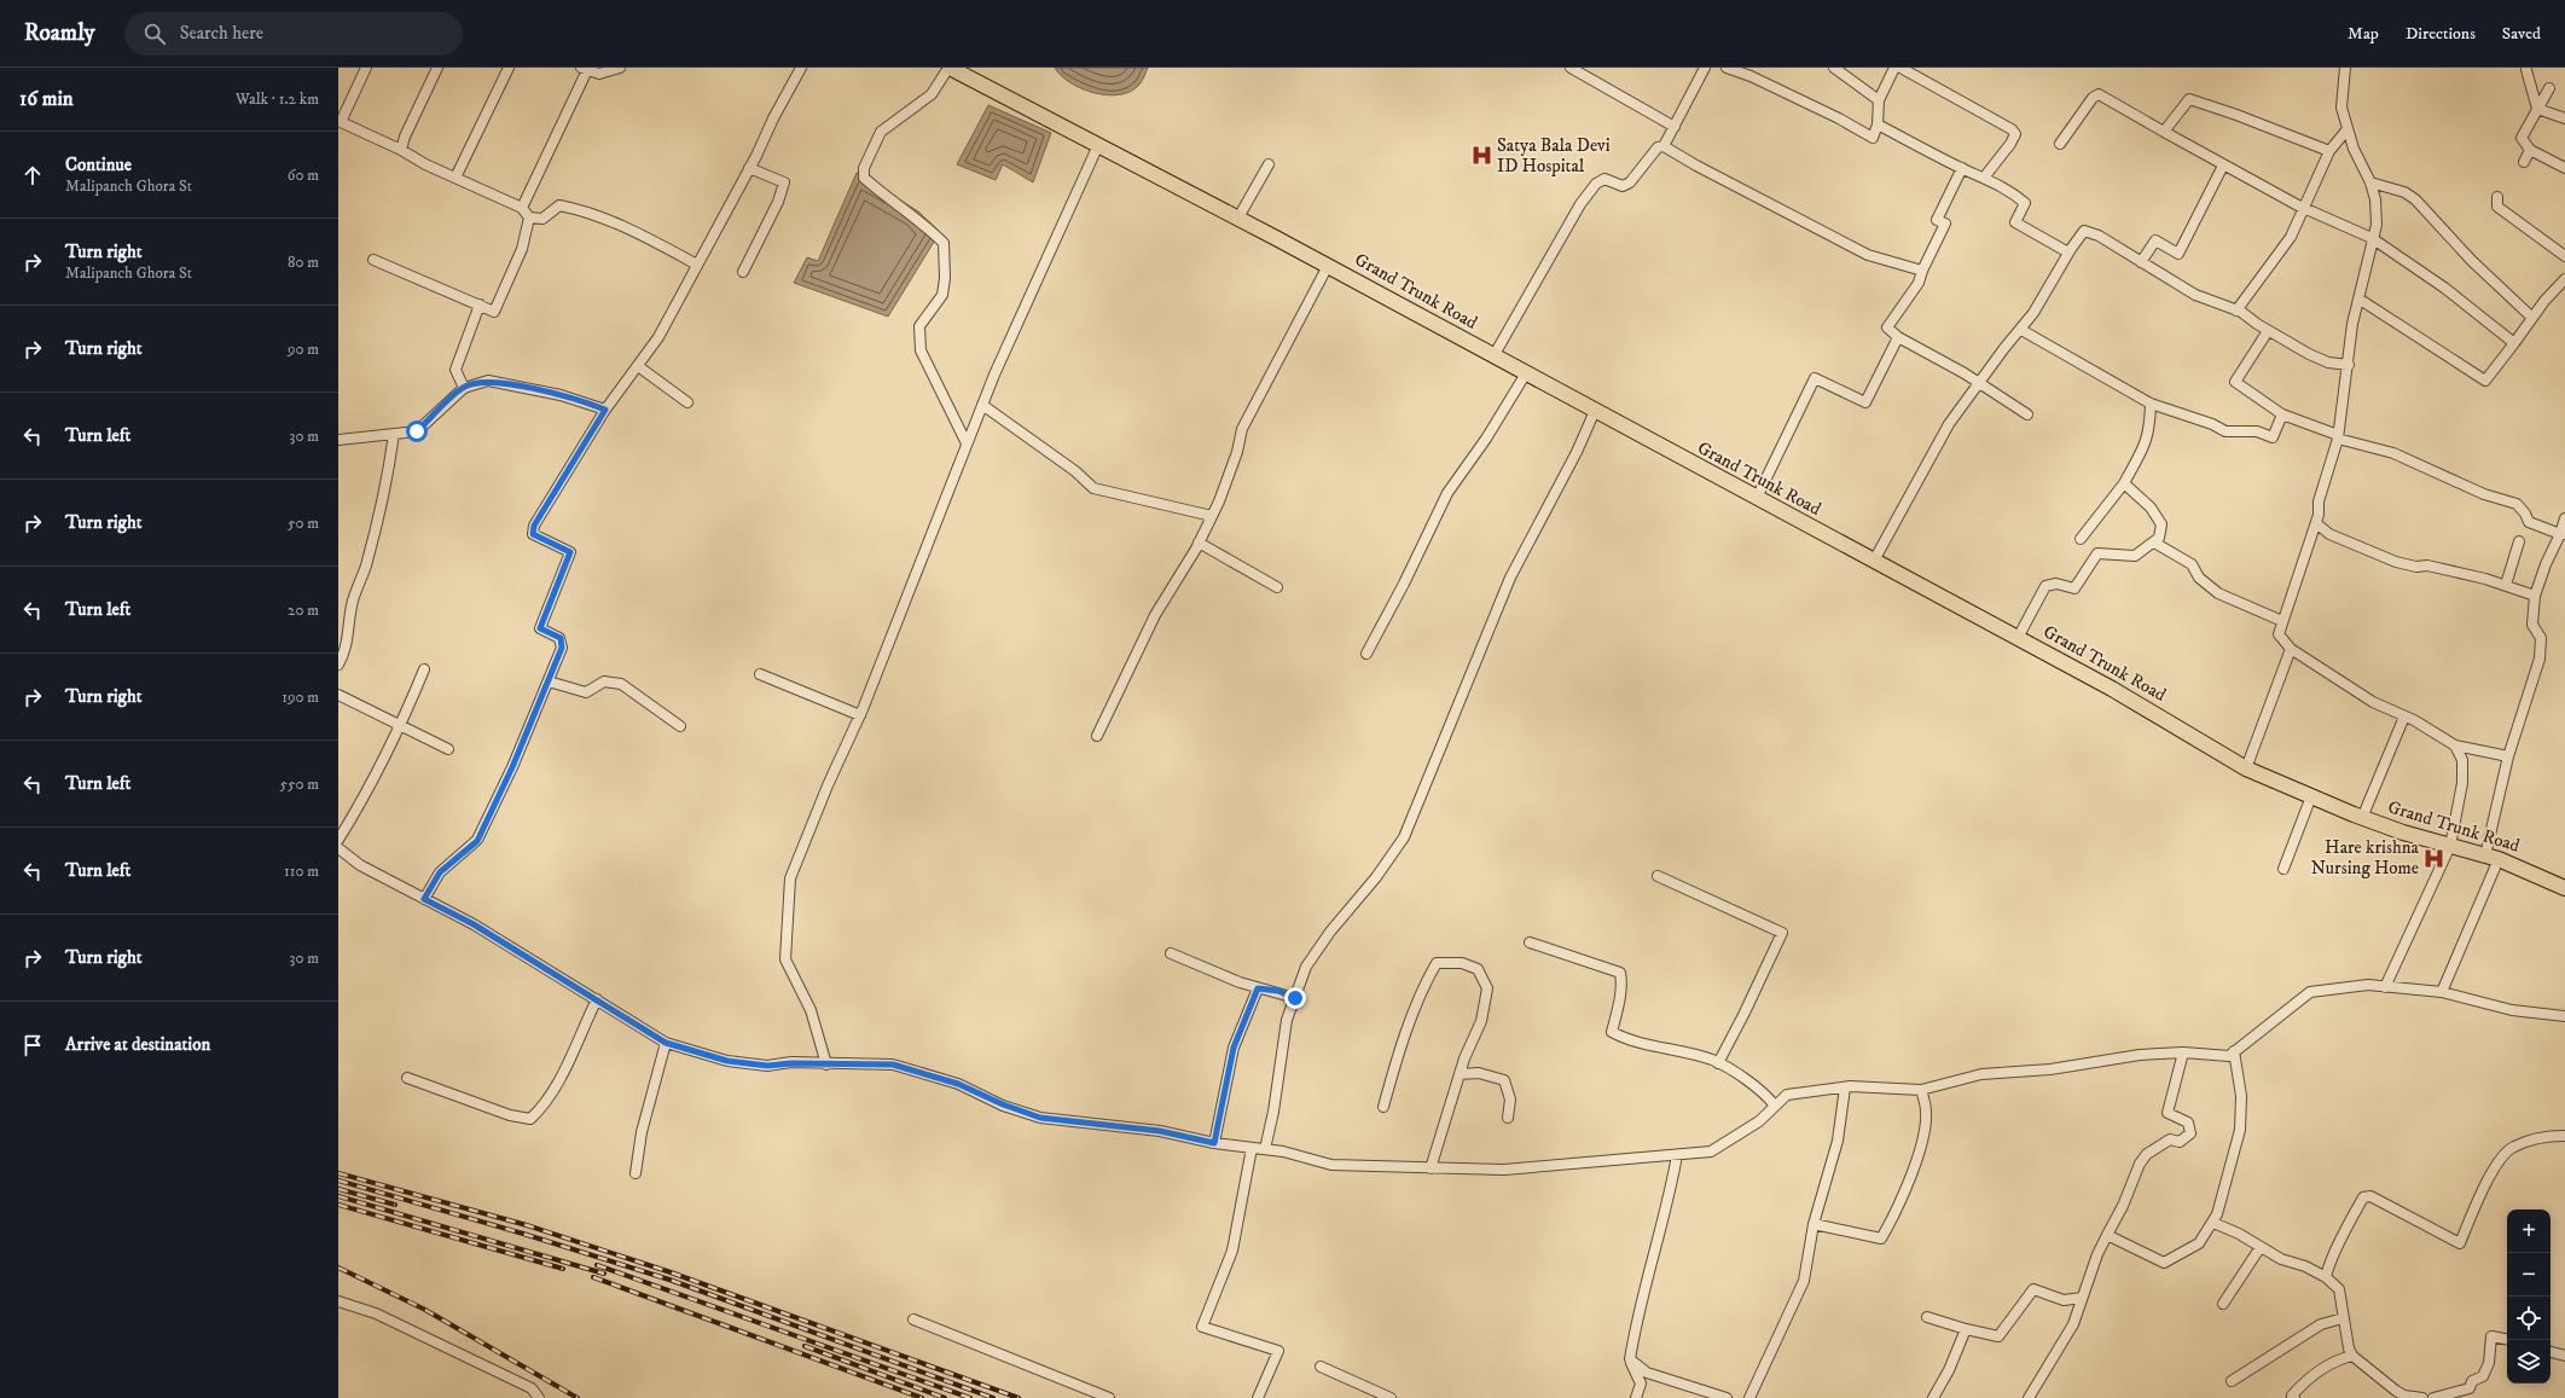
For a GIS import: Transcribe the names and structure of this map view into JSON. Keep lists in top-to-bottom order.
{
  "streets": {
    "main road": ["Grand Trunk Road"]
  },
  "places": {
    "hospital": ["Satya Bala Devi ID Hospital", "Hare krishna Nursing Home"]
  },
  "page": {
    "header": "Roamly",
    "search": "Search here",
    "nav": ["Map", "Directions", "Saved"],
    "heading": ["16 min", "Walk · 1.2 km"],
    "list": [
      ["Continue", "Malipanch Ghora St", "60 m"],
      ["Turn right", "Malipanch Ghora St", "80 m"],
      ["Turn right", "90 m"],
      ["Turn left", "30 m"],
      ["Turn right", "50 m"],
      ["Turn left", "20 m"],
      ["Turn right", "190 m"],
      ["Turn left", "550 m"],
      ["Turn left", "110 m"],
      ["Turn right", "30 m"],
      "Arrive at destination"
    ],
    "map_buttons": ["+", "−"]
  }
}
